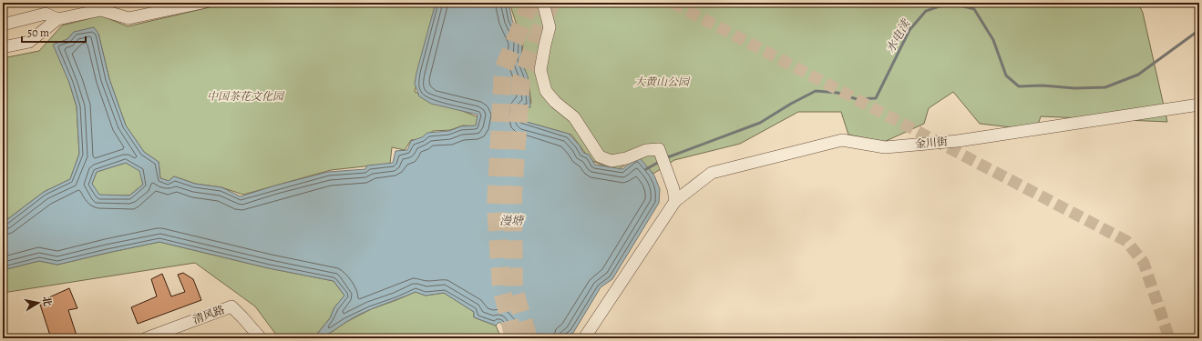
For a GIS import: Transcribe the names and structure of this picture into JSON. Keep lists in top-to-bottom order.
{
  "streets": {
    "street": ["金川街", "清风路"]
  },
  "water": ["水电渎", "漫塘"],
  "parks": ["大黄山公园", "中国茶花文化园"],
  "scale_bar": "50 m",
  "north": "right"
}
